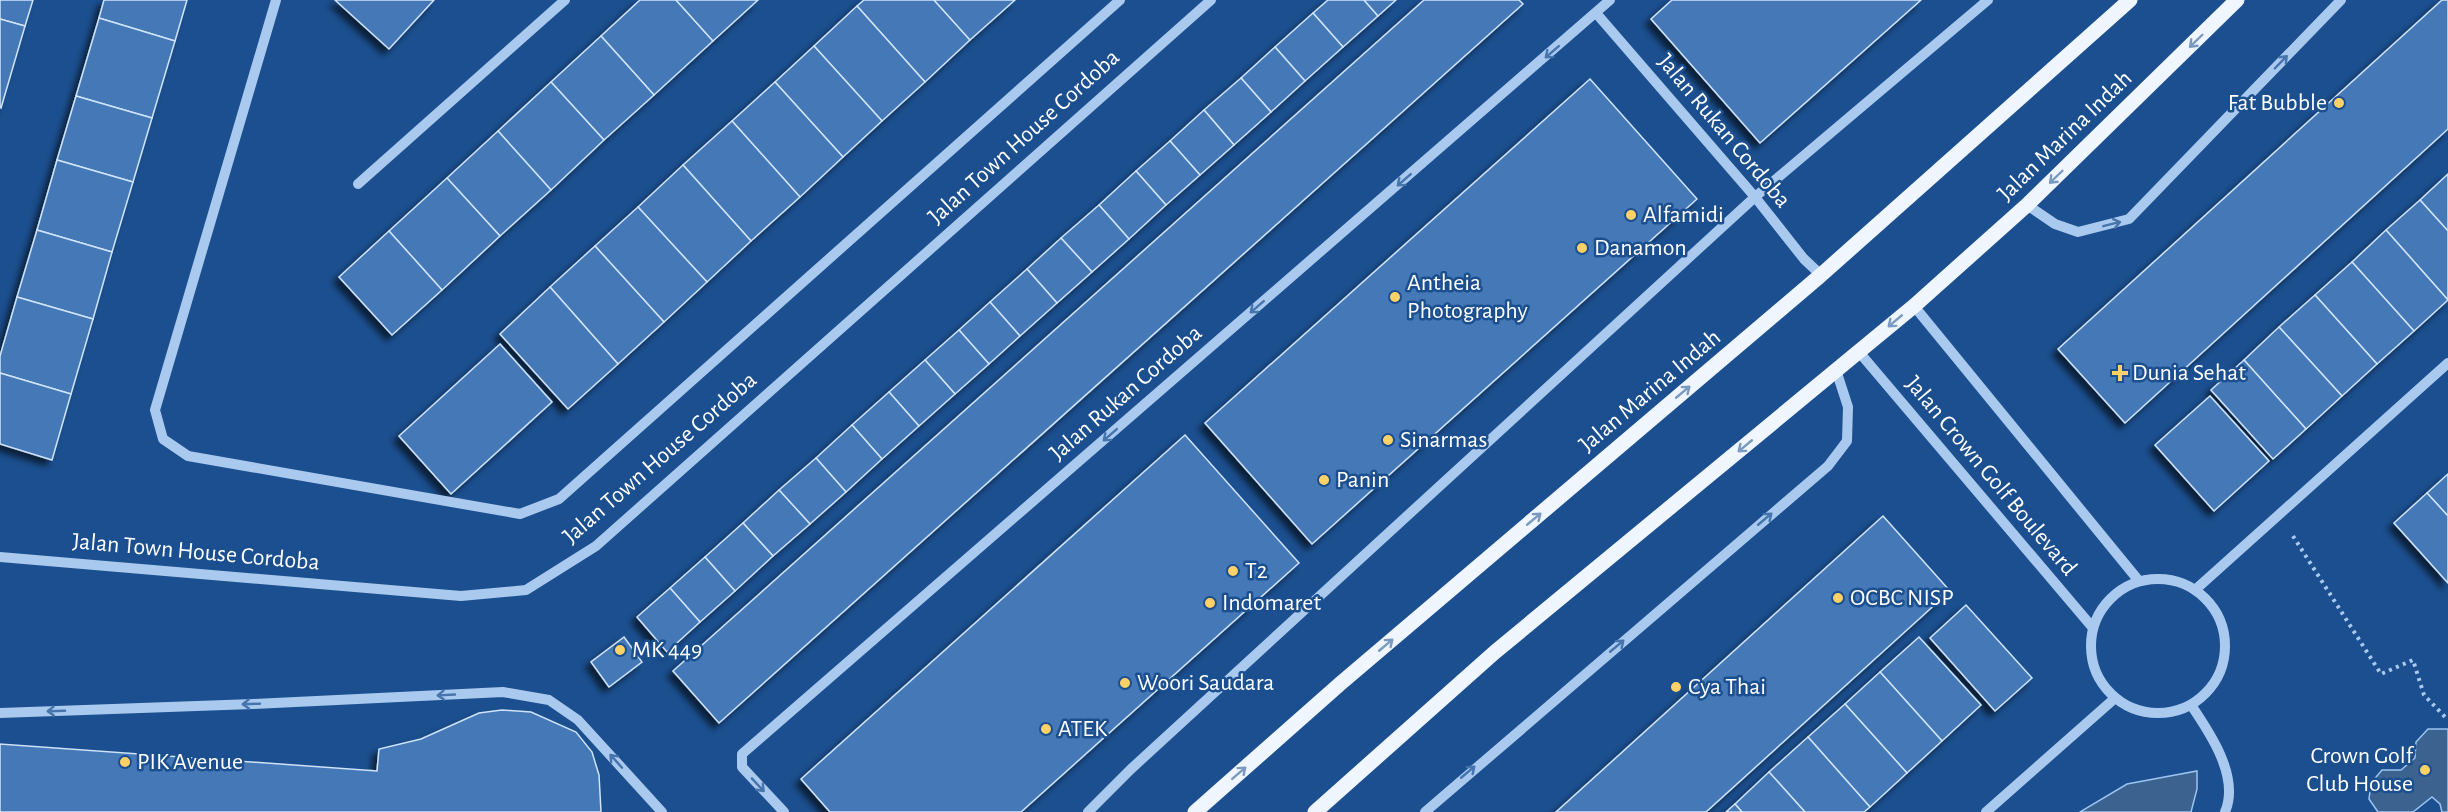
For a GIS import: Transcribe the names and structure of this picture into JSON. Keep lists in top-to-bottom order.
{
  "streets": {
    "main road": ["Jalan Marina Indah"],
    "street": ["Jalan Rukan Cordoba", "Jalan Town House Cordoba", "Jalan Crown Golf Boulevard"]
  },
  "crossings": [
    ["Jalan Rukan Cordoba", "Jalan Marina Indah"],
    ["Jalan Marina Indah", "Jalan Crown Golf Boulevard"]
  ],
  "one_way": ["Jalan Rukan Cordoba"],
  "places": {
    "other": [
      "Fat Bubble",
      "Alfamidi",
      "Danamon",
      "Antheia Photography",
      "Sinarmas",
      "Panin",
      "T2",
      "OCBC NISP",
      "Indomaret",
      "MK 449",
      "Woori Saudara",
      "Cya Thai",
      "ATEK",
      "PIK Avenue",
      "Crown Golf Club House"
    ],
    "health": ["Dunia Sehat"]
  }
}
